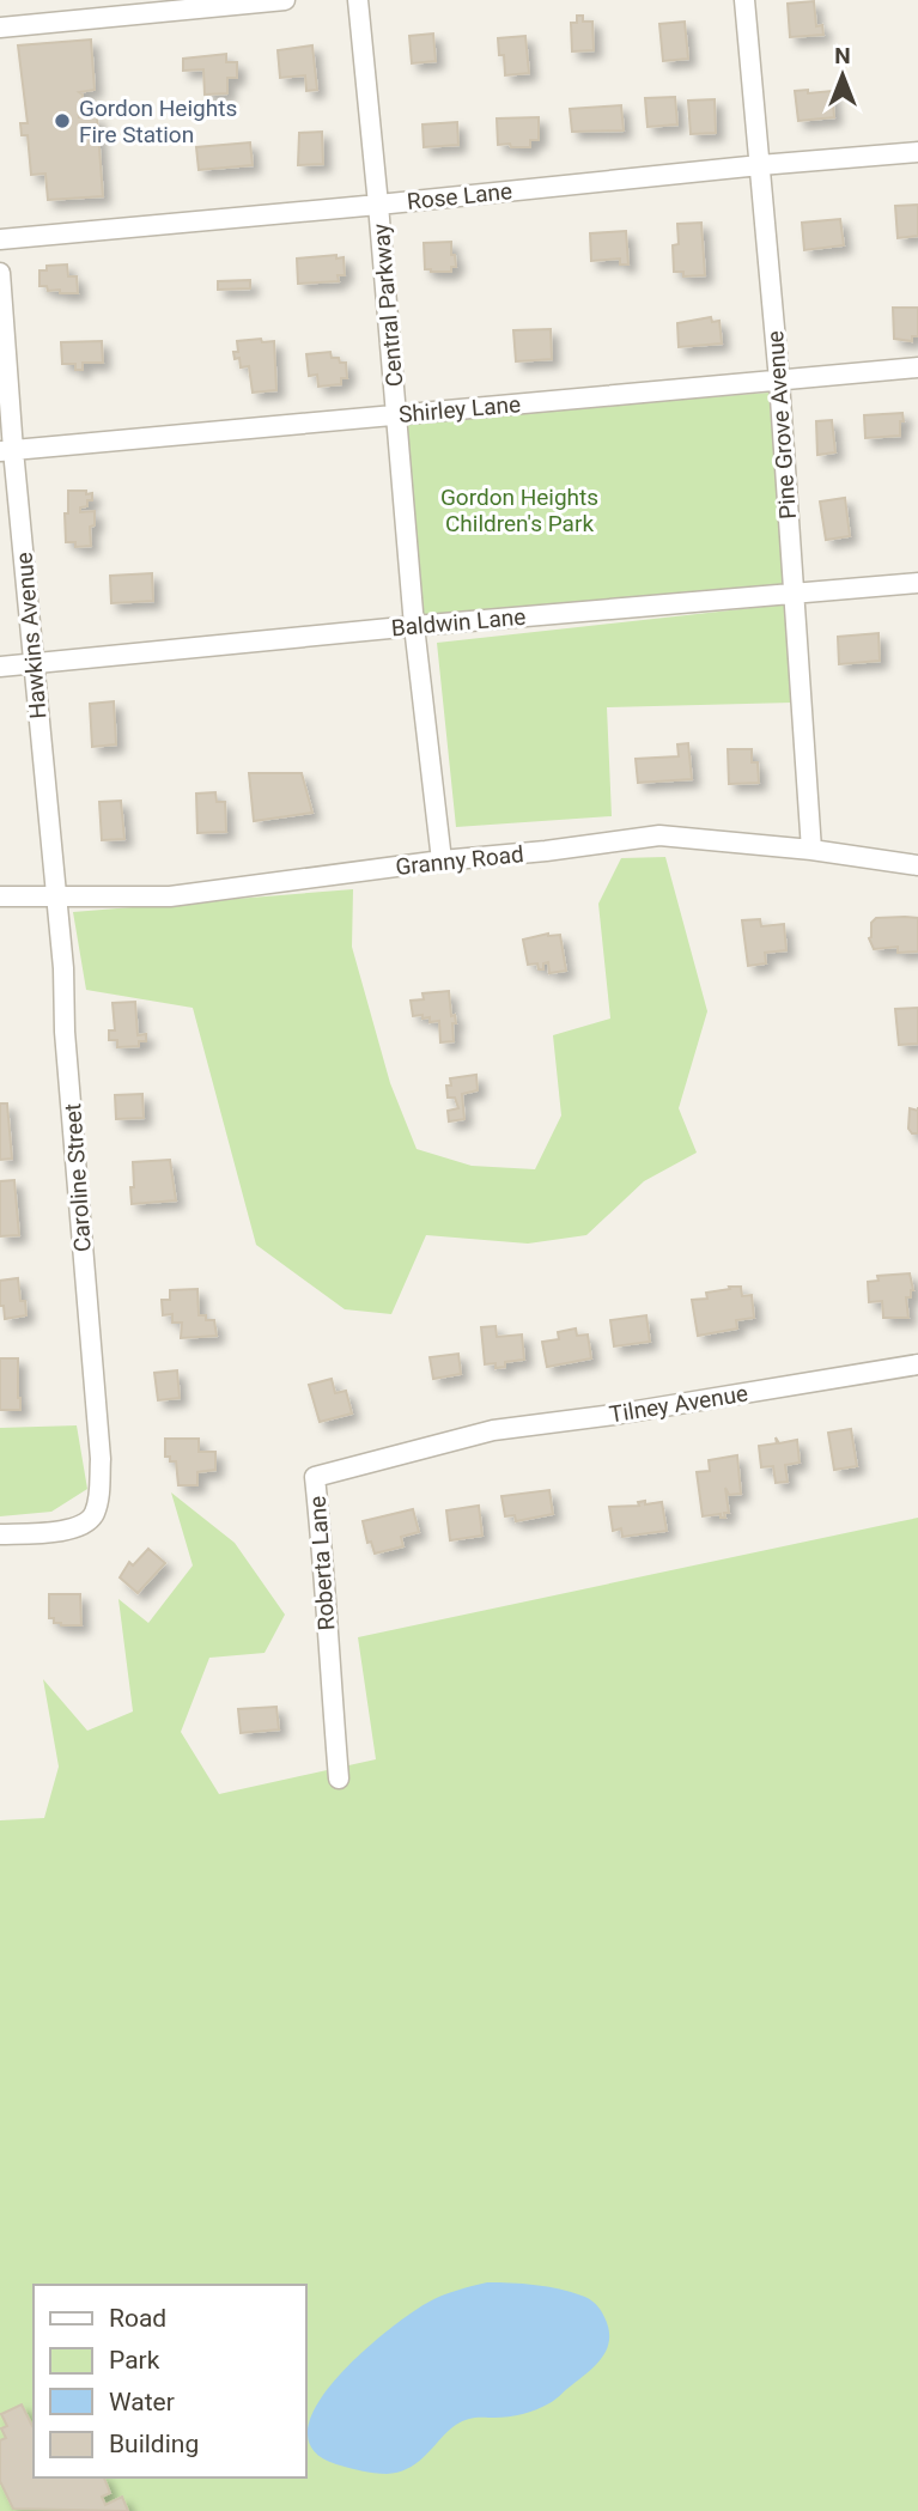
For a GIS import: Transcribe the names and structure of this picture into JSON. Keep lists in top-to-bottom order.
{
  "streets": {
    "street": [
      "Rose Lane",
      "Central Parkway",
      "Shirley Lane",
      "Pine Grove Avenue",
      "Baldwin Lane",
      "Hawkins Avenue",
      "Granny Road",
      "Caroline Street",
      "Tilney Avenue",
      "Roberta Lane"
    ]
  },
  "crossings": [
    ["Rose Lane", "Central Parkway"],
    ["Rose Lane", "Pine Grove Avenue"],
    ["Central Parkway", "Shirley Lane"],
    ["Central Parkway", "Baldwin Lane"],
    ["Central Parkway", "Granny Road"],
    ["Shirley Lane", "Pine Grove Avenue"],
    ["Shirley Lane", "Hawkins Avenue"],
    ["Pine Grove Avenue", "Baldwin Lane"],
    ["Pine Grove Avenue", "Granny Road"],
    ["Baldwin Lane", "Hawkins Avenue"],
    ["Hawkins Avenue", "Granny Road"],
    ["Hawkins Avenue", "Caroline Street"],
    ["Granny Road", "Caroline Street"],
    ["Tilney Avenue", "Roberta Lane"]
  ],
  "parks": ["Gordon Heights Children's Park"],
  "places": ["Gordon Heights Fire Station"],
  "legend": [
    "Road",
    "Park",
    "Water",
    "Building"
  ],
  "north": "top"
}
